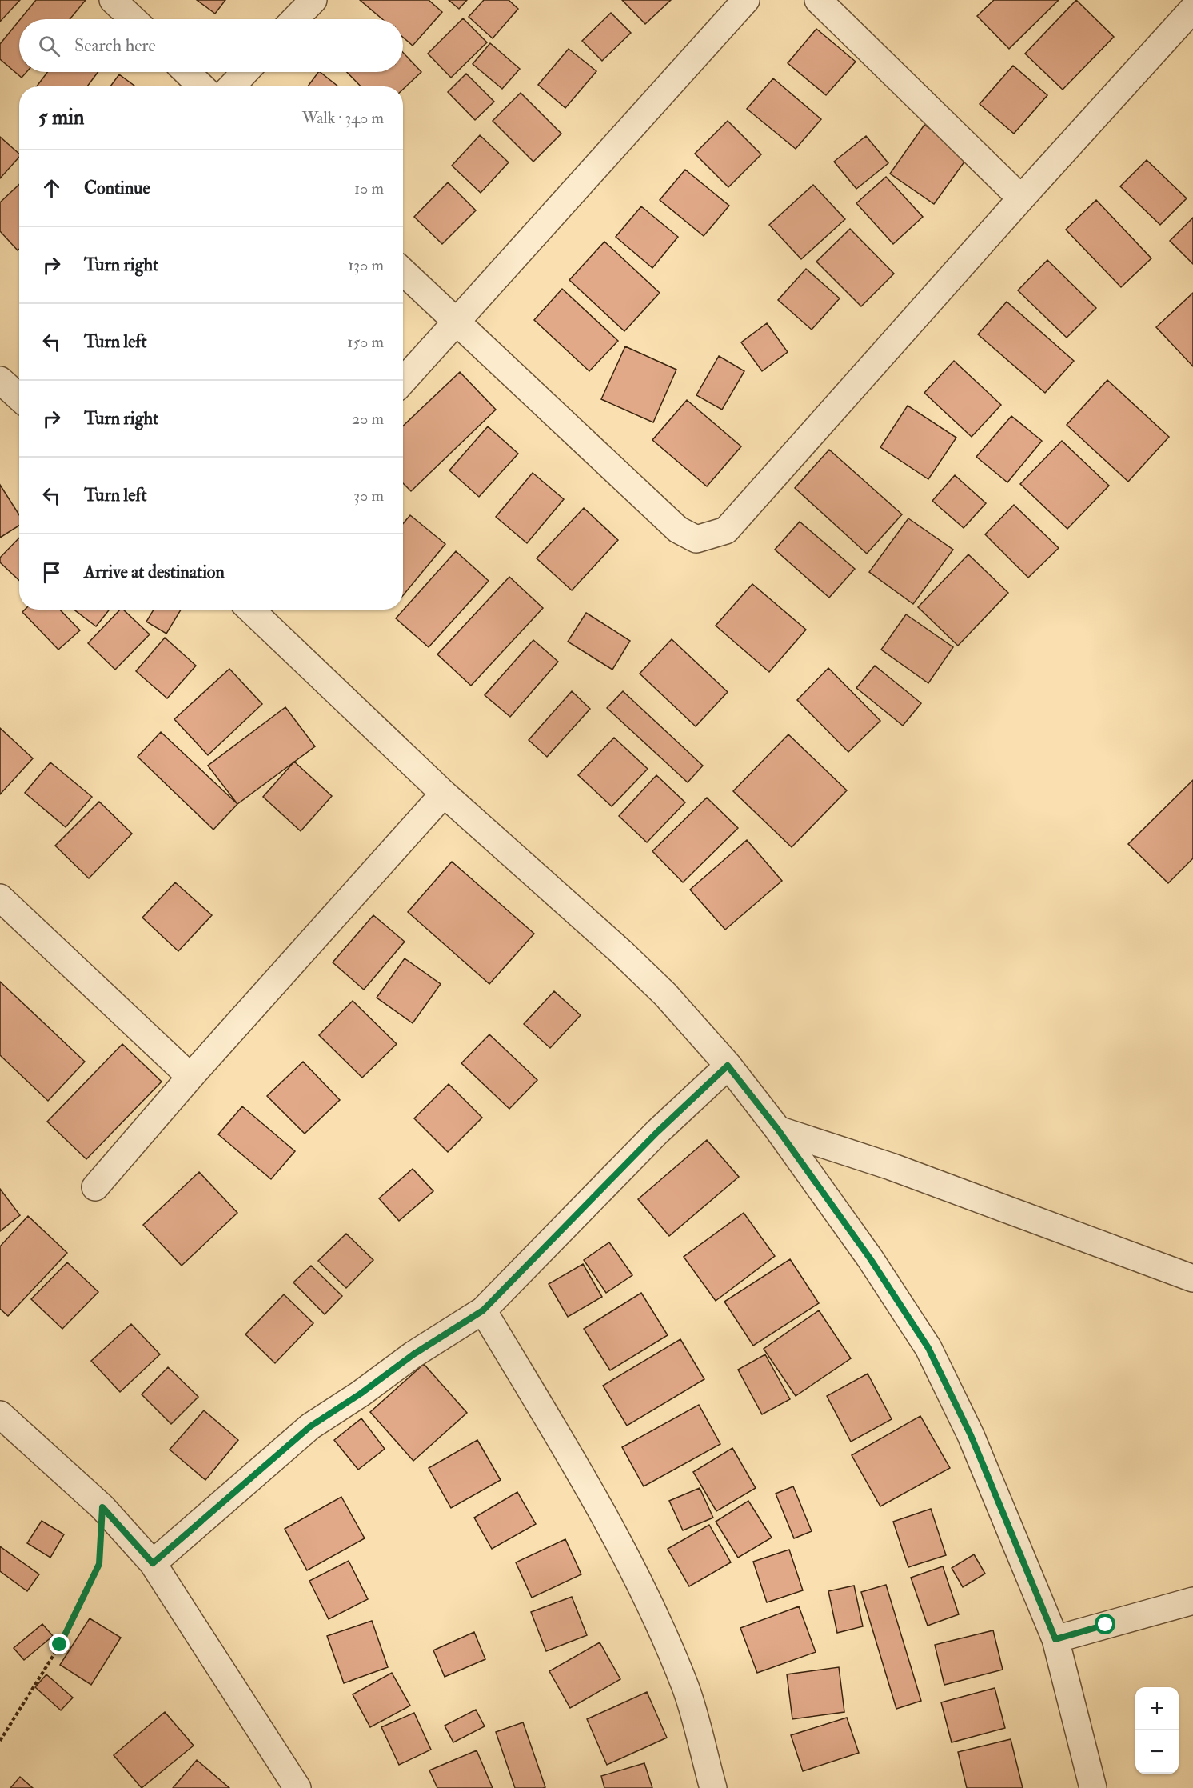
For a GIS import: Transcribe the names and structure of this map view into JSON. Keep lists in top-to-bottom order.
{
  "page": {
    "search": "Search here",
    "heading": ["5 min", "Walk · 340 m"],
    "list": [
      ["Continue", "10 m"],
      ["Turn right", "130 m"],
      ["Turn left", "150 m"],
      ["Turn right", "20 m"],
      ["Turn left", "30 m"],
      "Arrive at destination"
    ],
    "map_buttons": ["+", "−"]
  }
}
